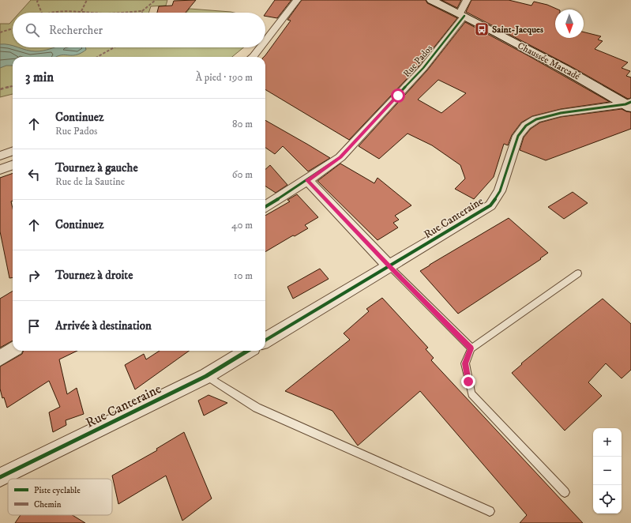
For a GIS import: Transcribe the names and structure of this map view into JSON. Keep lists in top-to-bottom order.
{
  "streets": {
    "street": ["Rue Pados", "Chaussée Marcadé", "Rue Canteraine"]
  },
  "crossings": [
    ["Rue Pados", "Chaussée Marcadé"],
    ["Chaussée Marcadé", "Rue Canteraine"]
  ],
  "places": {
    "bus stop": ["Saint-Jacques"]
  },
  "legend": ["Piste cyclable", "Chemin"],
  "north": "bottom",
  "page": {
    "search": "Rechercher",
    "heading": ["3 min", "À pied · 190 m"],
    "list": [
      ["Continuez", "Rue Pados", "80 m"],
      ["Tournez à gauche", "Rue de la Sautine", "60 m"],
      ["Continuez", "40 m"],
      ["Tournez à droite", "10 m"],
      "Arrivée à destination"
    ],
    "map_buttons": ["+", "−"]
  }
}
